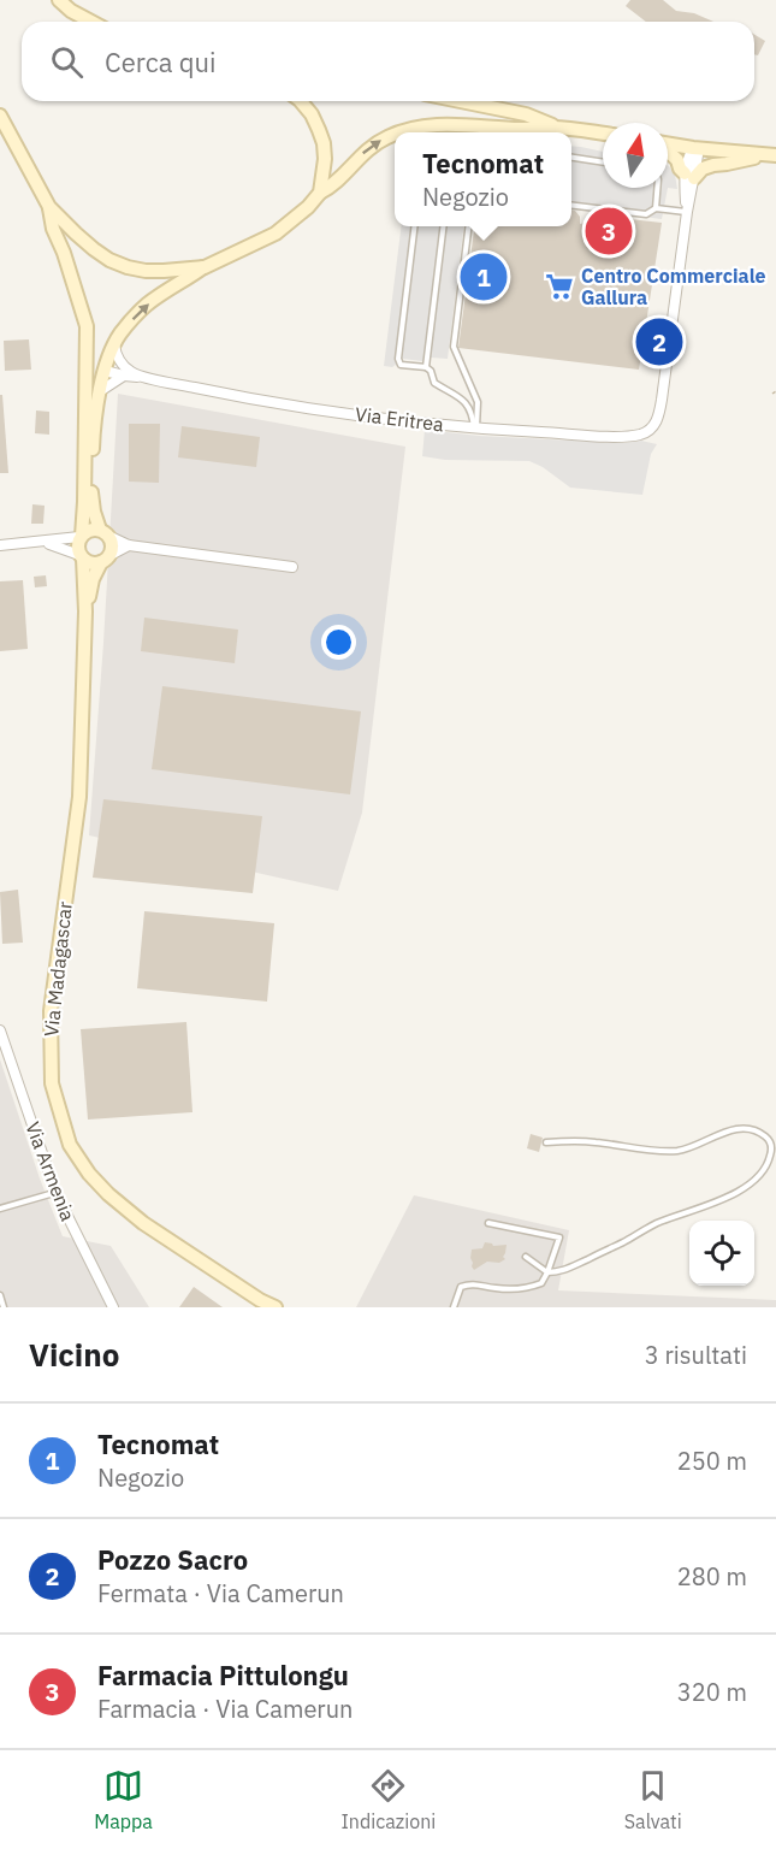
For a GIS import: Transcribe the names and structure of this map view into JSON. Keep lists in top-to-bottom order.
{
  "streets": {
    "street": ["Via Eritrea", "Via Madagascar", "Via Armenia"]
  },
  "places": {
    "supermarket": ["Centro Commerciale Gallura"]
  },
  "north": "top",
  "page": {
    "search": "Cerca qui",
    "popup": ["Tecnomat", "Negozio"],
    "pins": ["3", "1", "2"],
    "heading": ["Vicino", "3 risultati"],
    "list": [
      {
        "mark": "1",
        "name": "Tecnomat",
        "note": "Negozio",
        "value": "250 m"
      },
      {
        "mark": "2",
        "name": "Pozzo Sacro",
        "note": "Fermata · Via Camerun",
        "value": "280 m"
      },
      {
        "mark": "3",
        "name": "Farmacia Pittulongu",
        "note": "Farmacia · Via Camerun",
        "value": "320 m"
      }
    ],
    "nav": ["Mappa", "Indicazioni", "Salvati"]
  }
}
